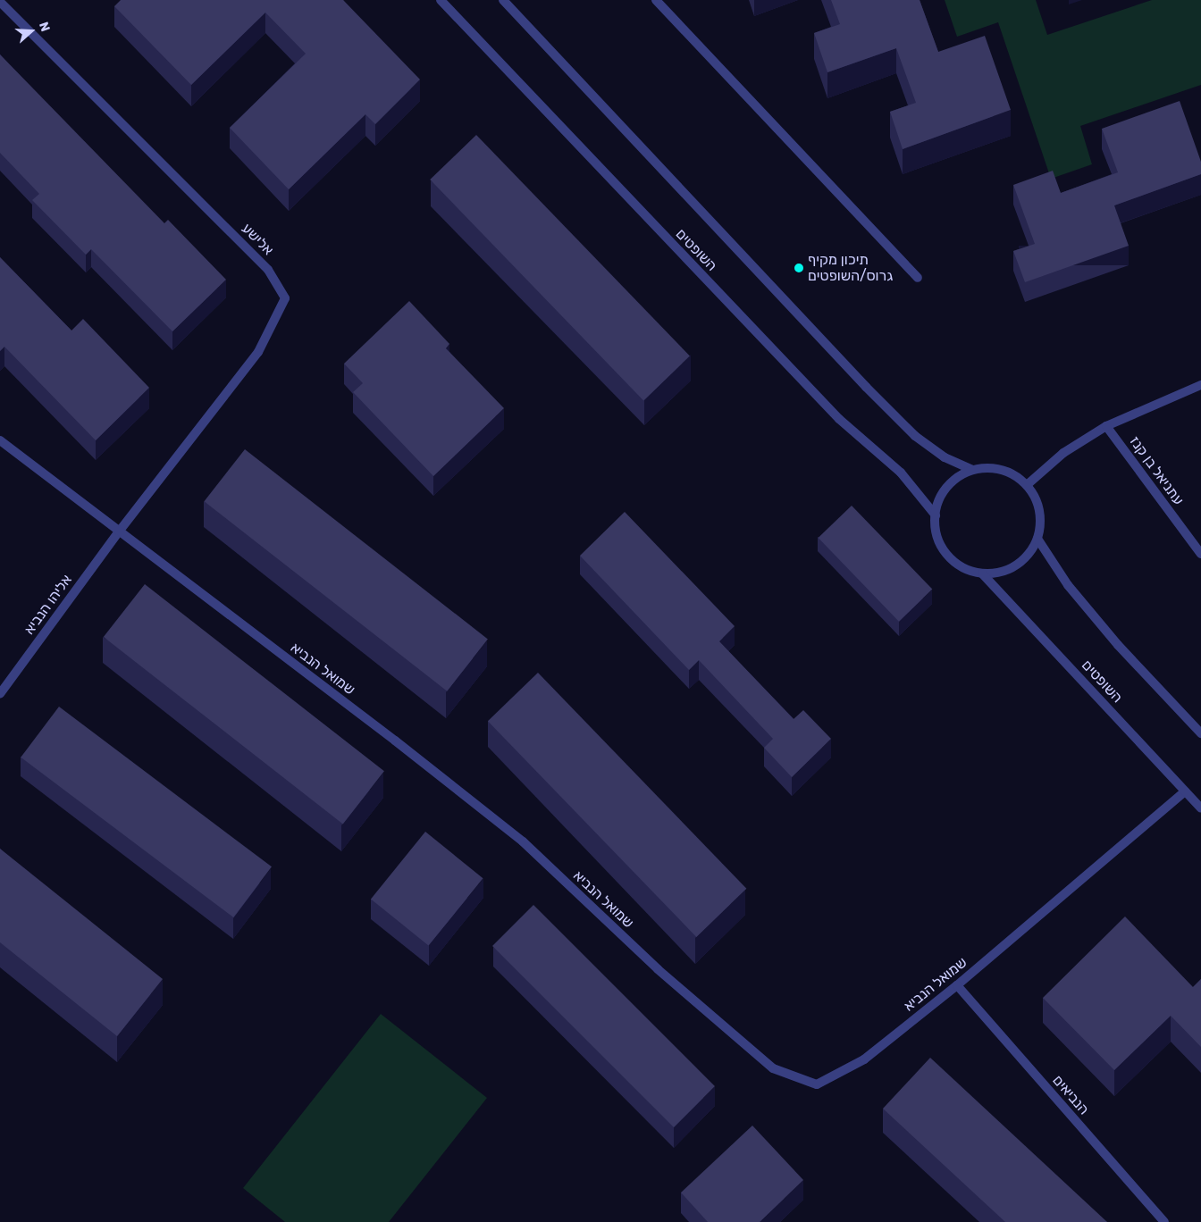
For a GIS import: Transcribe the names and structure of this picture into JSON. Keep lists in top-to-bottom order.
{
  "streets": {
    "street": [
      "אלישע",
      "השופטים",
      "עתניאל בן קנז",
      "אליהו הנביא",
      "שמואל הנביא",
      "הנביאים"
    ]
  },
  "crossings": [
    ["אלישע", "אליהו הנביא"],
    ["אלישע", "שמואל הנביא"],
    ["השופטים", "שמואל הנביא"],
    ["אליהו הנביא", "שמואל הנביא"],
    ["שמואל הנביא", "הנביאים"]
  ],
  "places": ["תיכון מקיף גרוס/השופטים"],
  "north": "right"
}
